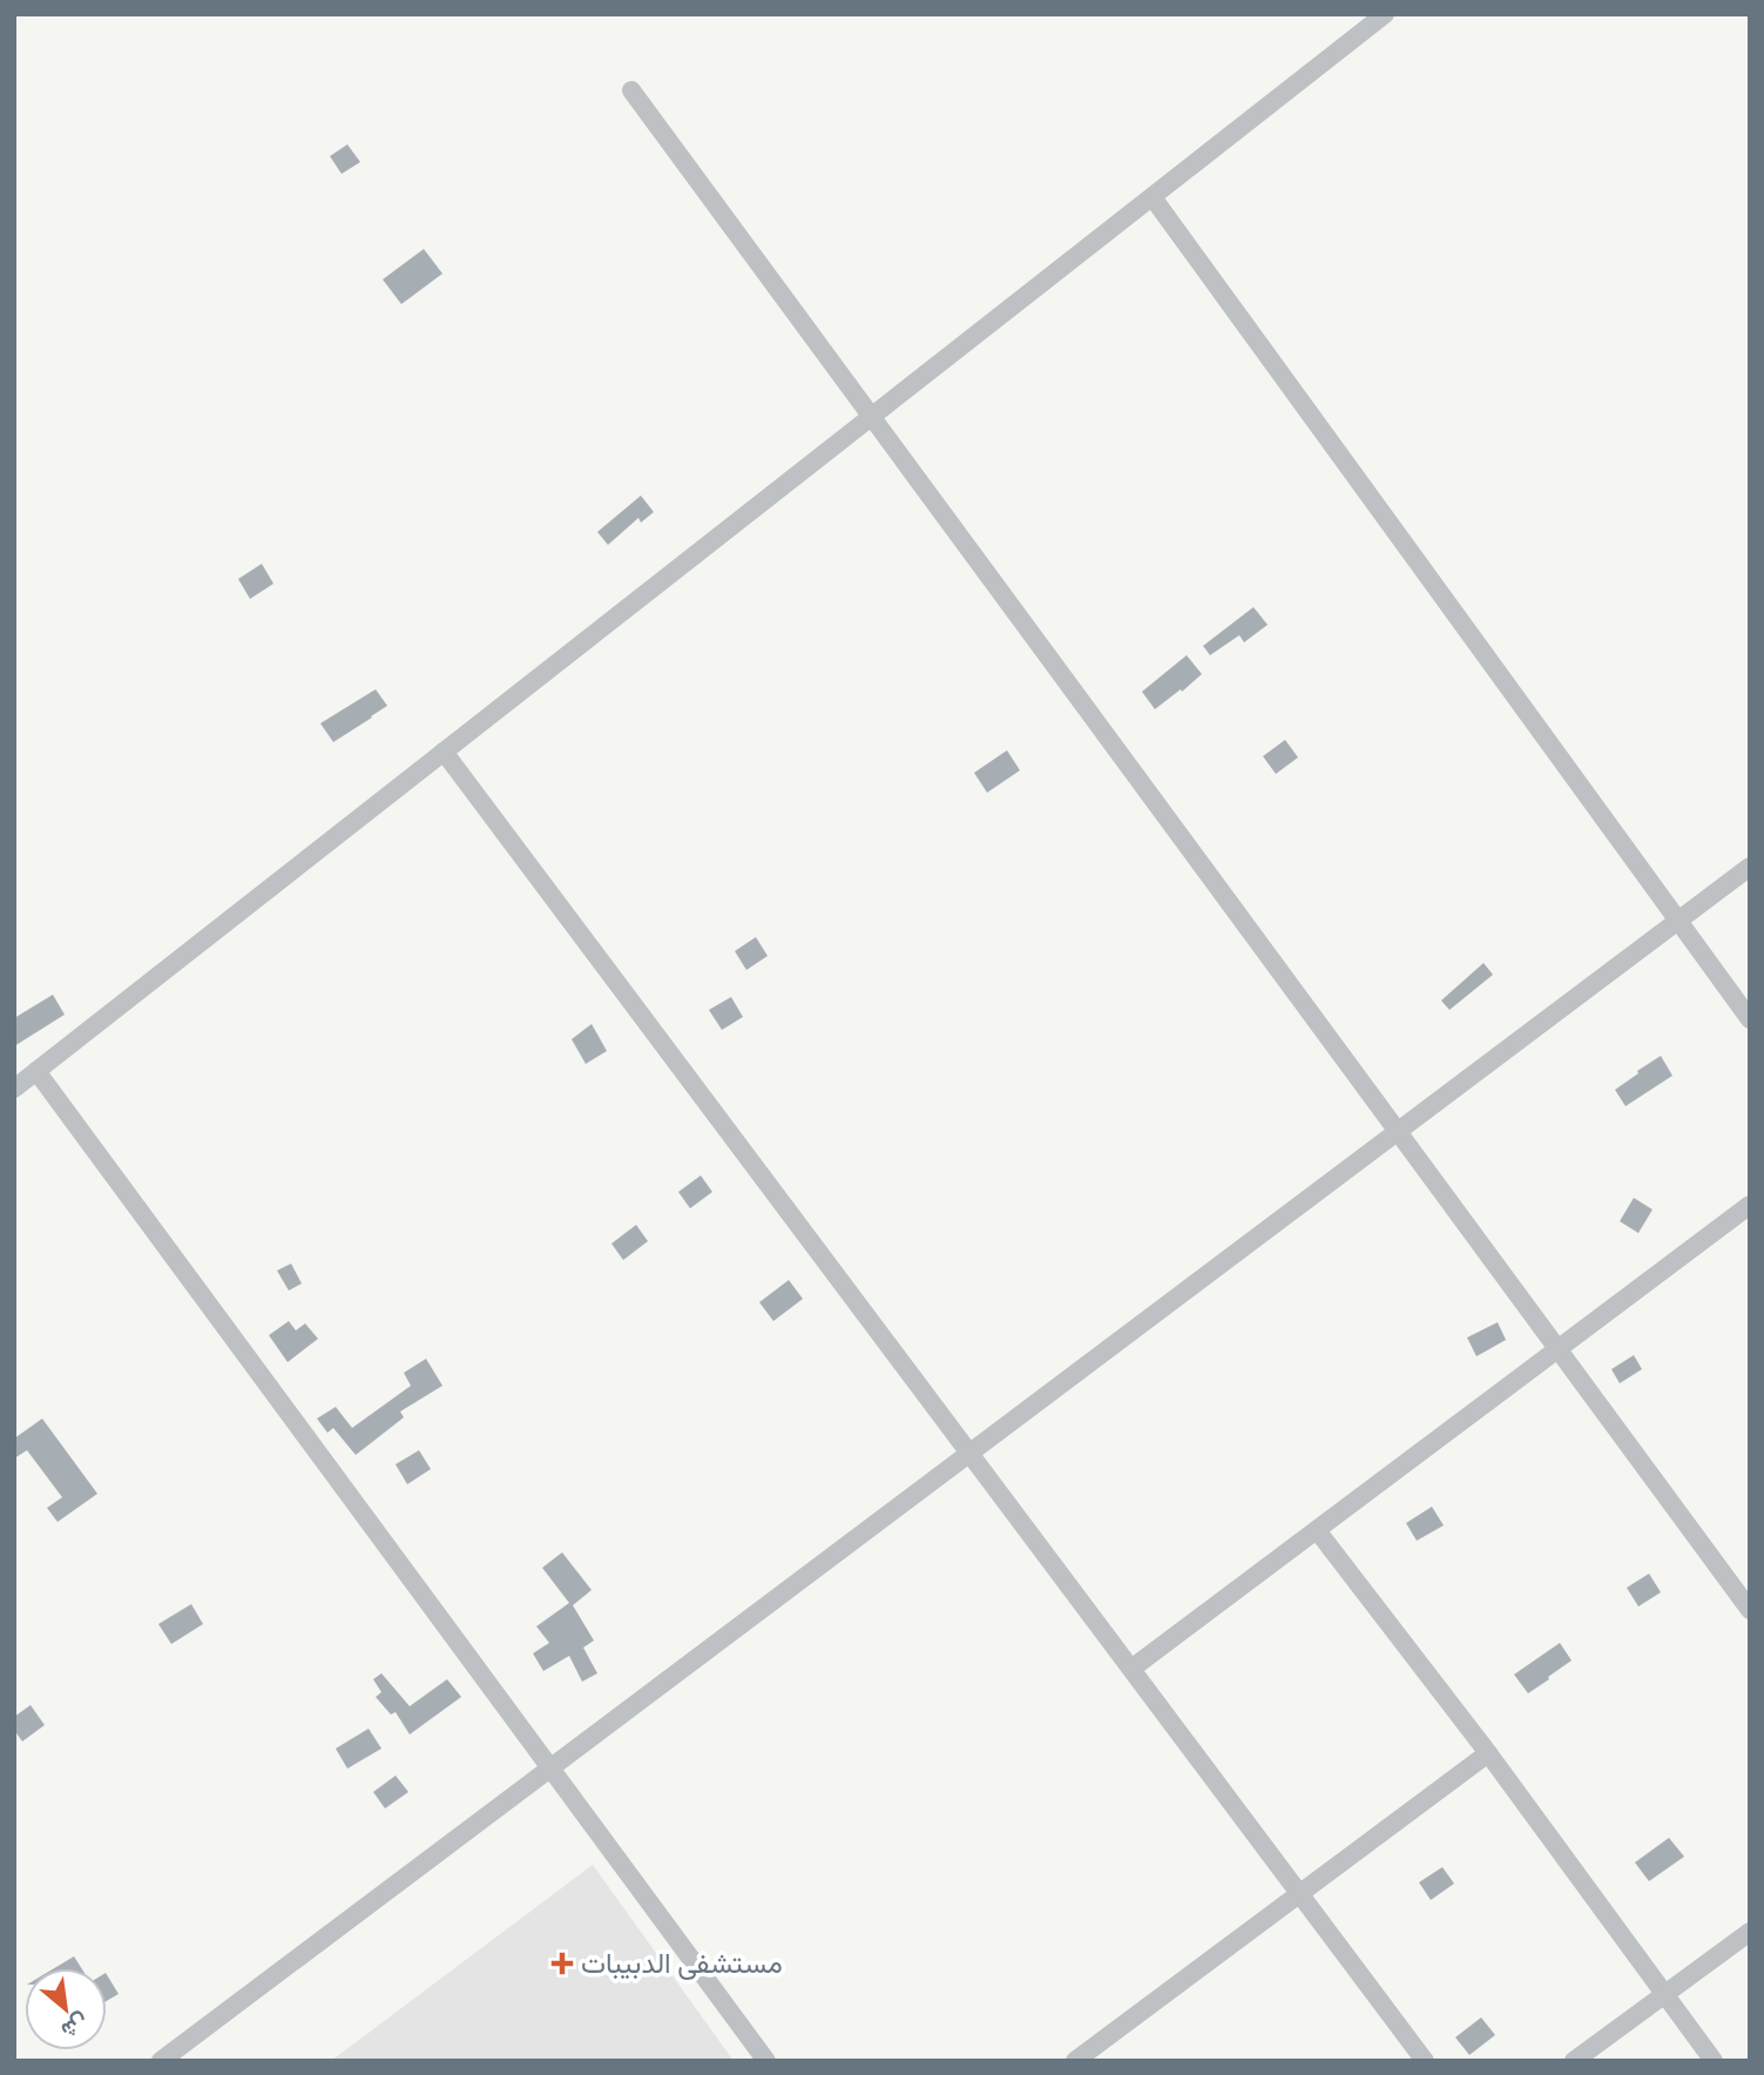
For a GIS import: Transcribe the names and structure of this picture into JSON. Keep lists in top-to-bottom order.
{
  "places": {
    "health": ["مستشفى الدبيبات"]
  },
  "north": "bottom right"
}
